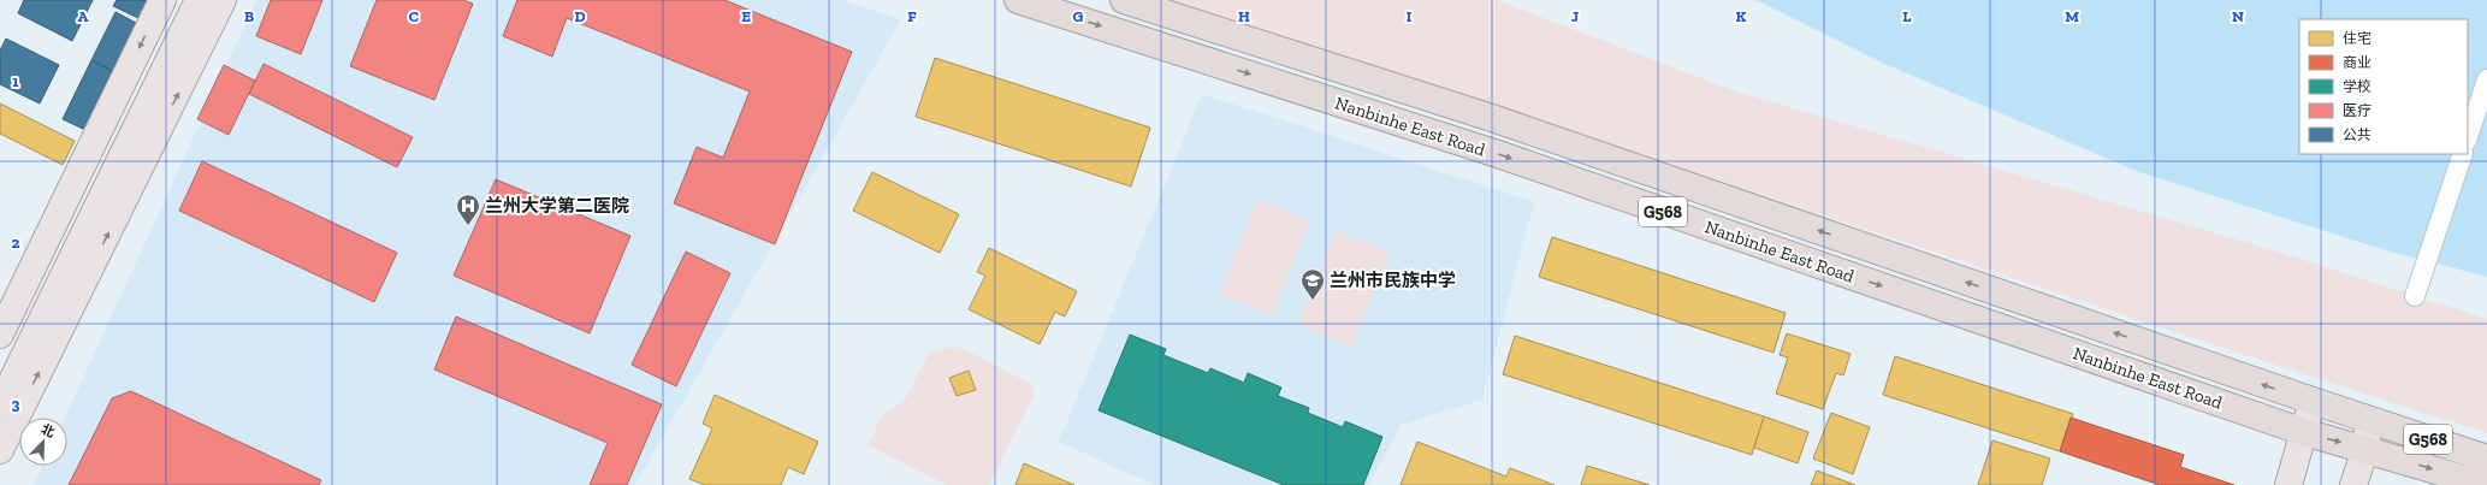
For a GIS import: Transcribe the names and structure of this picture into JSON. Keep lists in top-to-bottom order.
{
  "streets": {
    "highway": ["Nanbinhe East Road", "G568"]
  },
  "places": {
    "hospital": ["兰州大学第二医院"],
    "school or university": ["兰州市民族中学"]
  },
  "legend": [
    "住宅",
    "商业",
    "学校",
    "医疗",
    "公共"
  ],
  "north": "top right",
  "grid": {
    "columns": [
      "A",
      "B",
      "C",
      "D",
      "E",
      "F",
      "G",
      "H",
      "I",
      "J",
      "K",
      "L",
      "M",
      "N"
    ],
    "rows": ["1", "2", "3"]
  }
}
